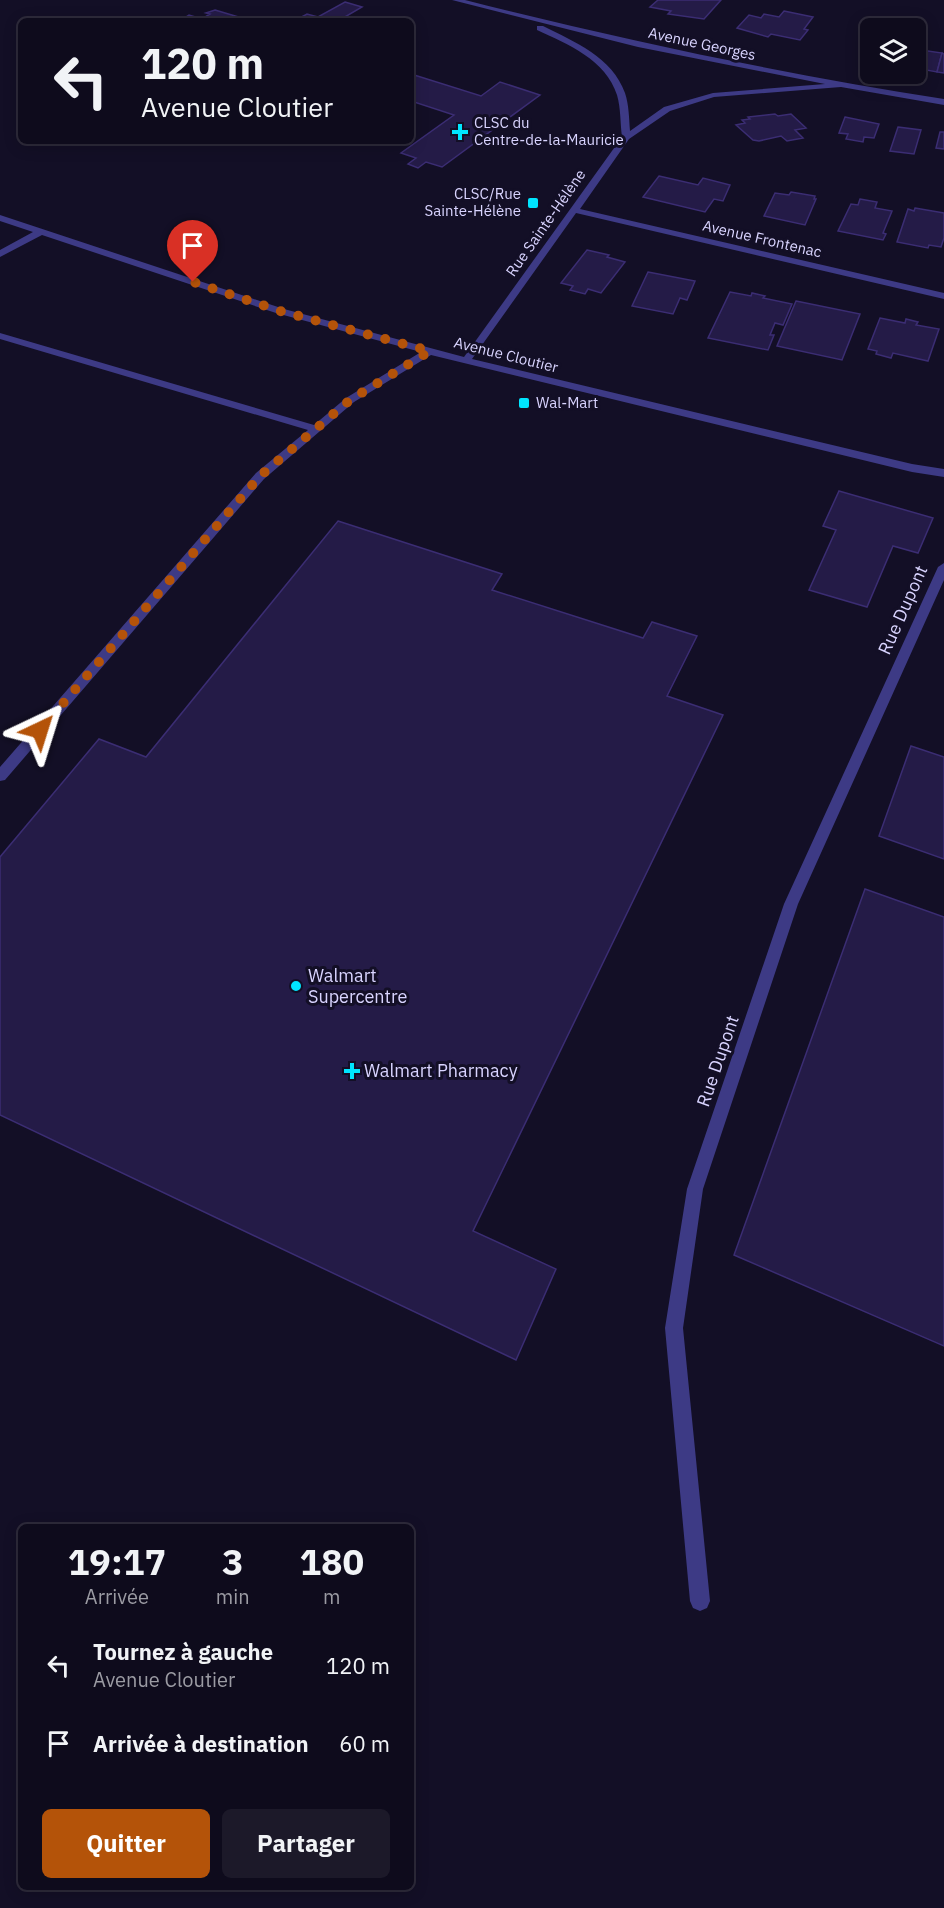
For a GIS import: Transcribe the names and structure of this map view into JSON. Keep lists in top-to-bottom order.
{
  "streets": {
    "street": [
      "Avenue Georges",
      "Rue Sainte-Hélène",
      "Avenue Frontenac",
      "Avenue Cloutier",
      "Rue Dupont"
    ]
  },
  "crossings": [
    ["Avenue Georges", "Rue Sainte-Hélène"],
    ["Rue Sainte-Hélène", "Avenue Frontenac"],
    ["Rue Sainte-Hélène", "Avenue Cloutier"]
  ],
  "places": {
    "health": ["CLSC du Centre-de-la-Mauricie", "Walmart Pharmacy"],
    "transit": ["CLSC/Rue Sainte-Hélène", "Wal-Mart"],
    "other": ["Walmart Supercentre"]
  },
  "page": {
    "turn": ["120 m", "Avenue Cloutier"],
    "eta": [
      "19:17",
      "Arrivée",
      "3",
      "min",
      "180",
      "m"
    ],
    "list": [
      {
        "name": "Tournez à gauche",
        "note": "Avenue Cloutier",
        "value": "120 m"
      },
      {
        "name": "Arrivée à destination",
        "value": "60 m"
      }
    ],
    "buttons": ["Quitter", "Partager"]
  }
}
